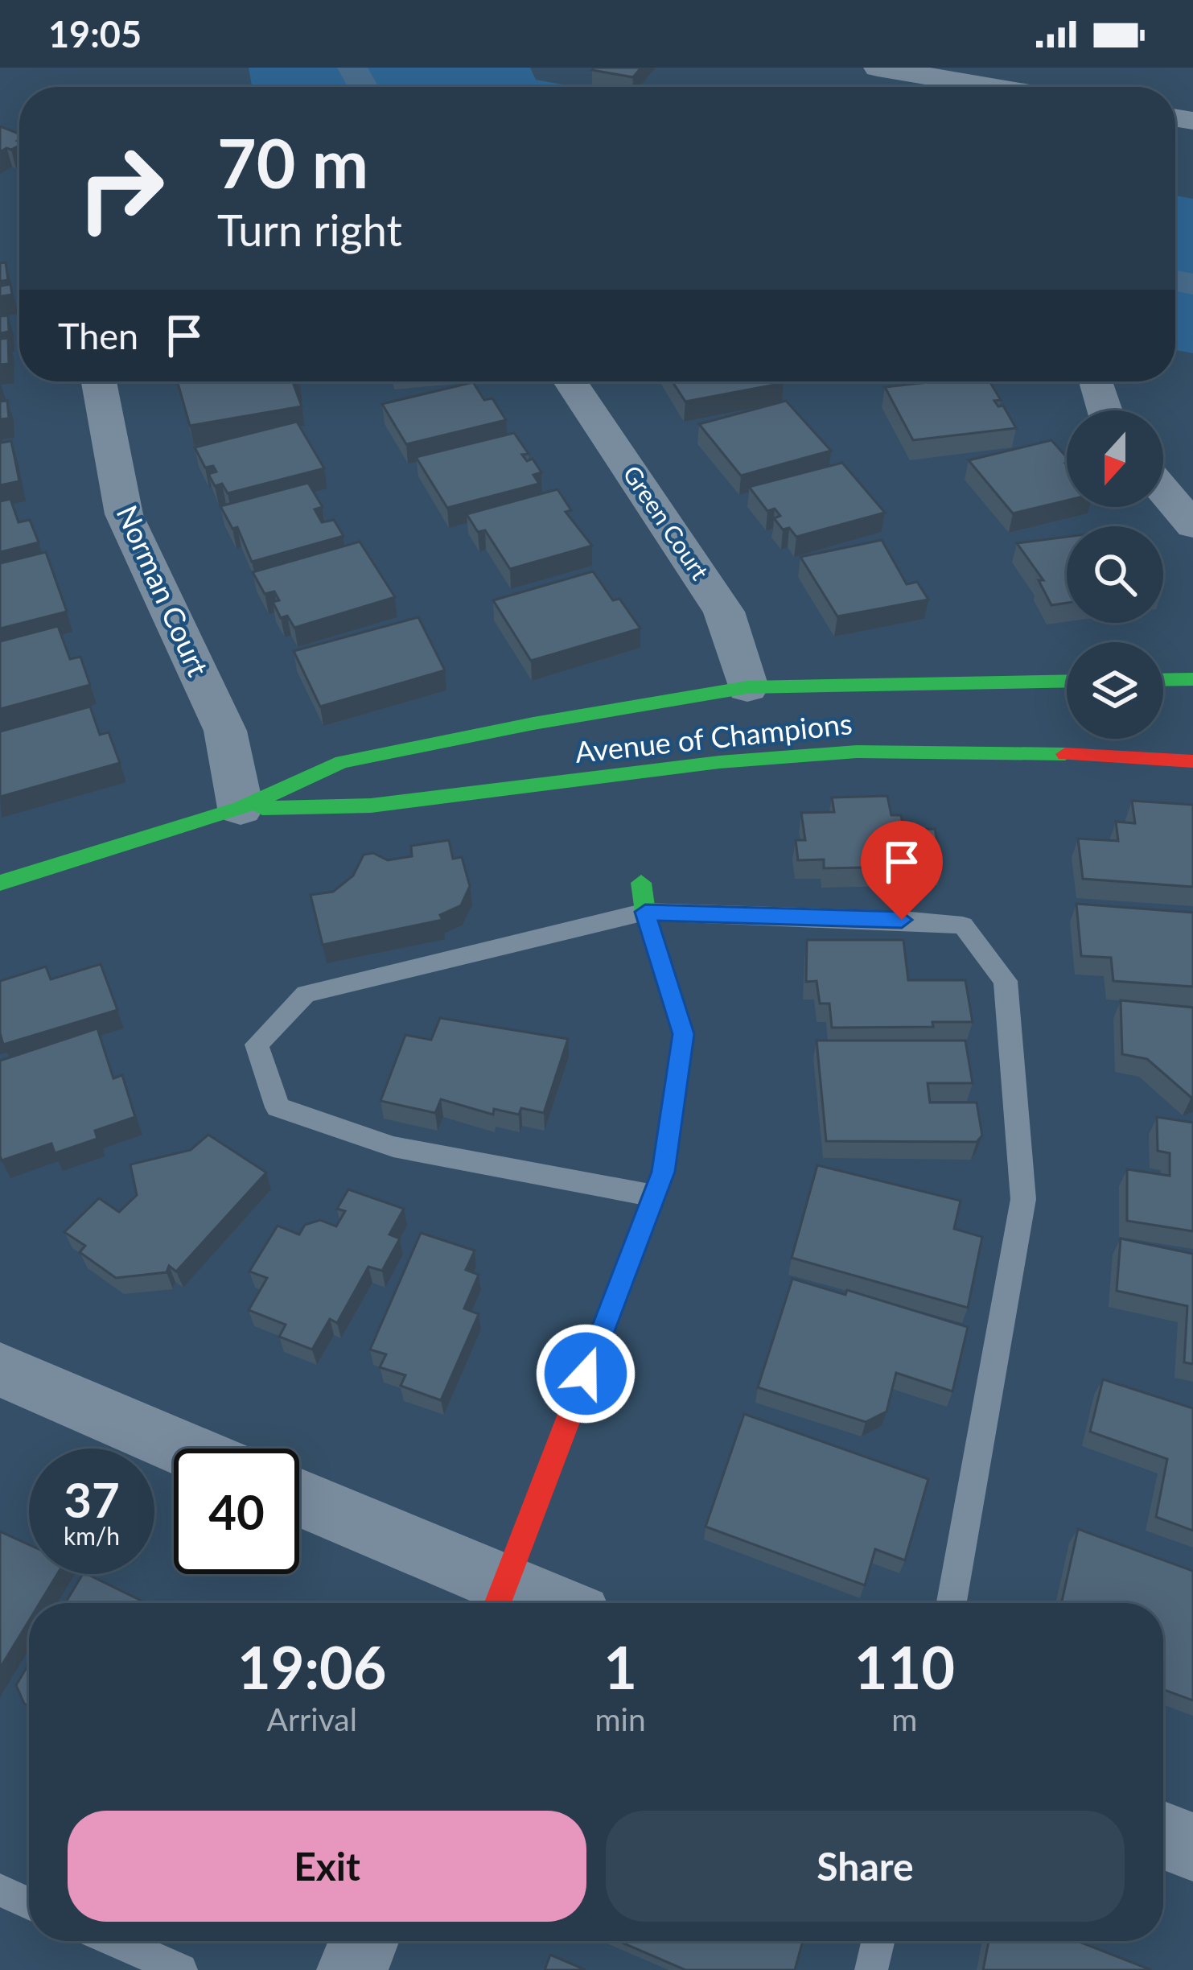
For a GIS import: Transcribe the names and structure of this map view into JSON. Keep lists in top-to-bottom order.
{
  "streets": {
    "street": ["Green Court", "Norman Court", "Avenue of Champions"]
  },
  "crossings": [
    ["Green Court", "Avenue of Champions"],
    ["Norman Court", "Avenue of Champions"]
  ],
  "north": "bottom",
  "page": {
    "status": "19:05",
    "turn": ["70 m", "Turn right"],
    "then": "Then",
    "speed": "37 km/h",
    "limit": "40",
    "eta": [
      "19:06",
      "Arrival",
      "1",
      "min",
      "110",
      "m"
    ],
    "buttons": ["Exit", "Share"]
  }
}
